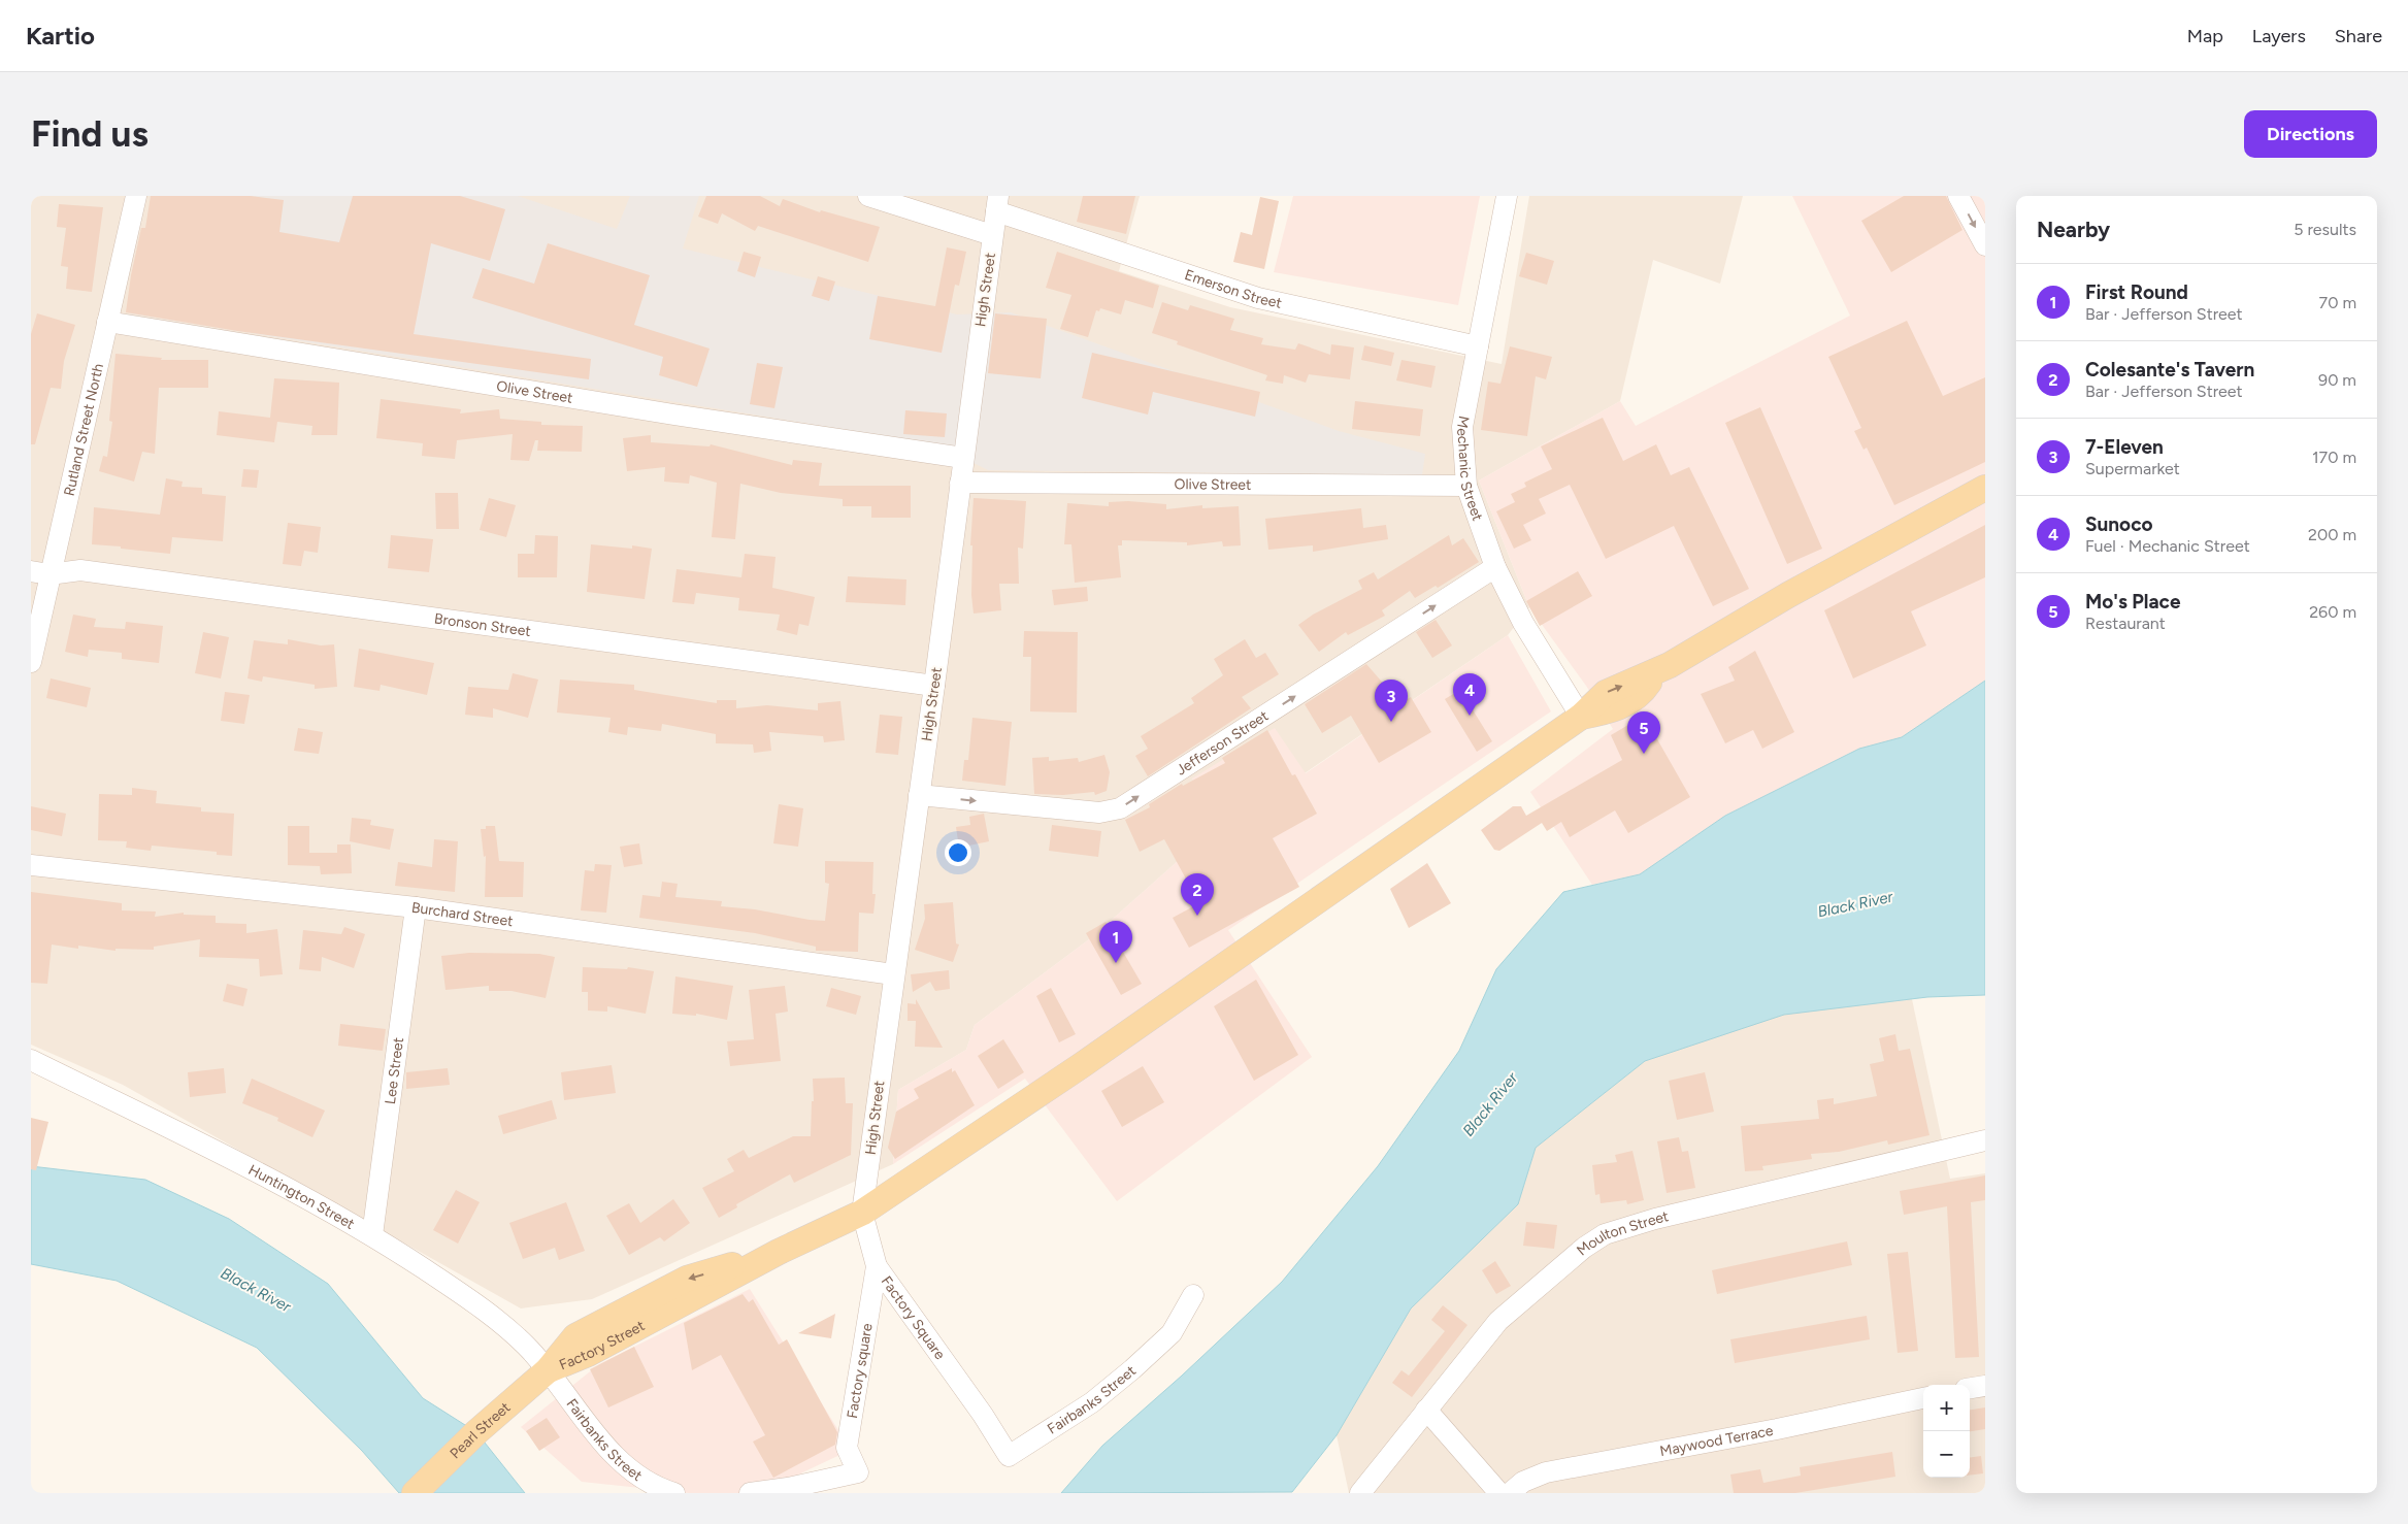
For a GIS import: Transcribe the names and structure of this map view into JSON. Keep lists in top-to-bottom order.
{
  "streets": {
    "main road": ["Factory Street", "Pearl Street"],
    "street": [
      "Emerson Street",
      "High Street",
      "Olive Street",
      "Rutland Street North",
      "Mechanic Street",
      "Bronson Street",
      "Jefferson Street",
      "Burchard Street",
      "Lee Street",
      "Huntington Street",
      "Moulton Street",
      "Factory Square",
      "Factory square",
      "Fairbanks Street",
      "Maywood Terrace"
    ]
  },
  "crossings": [
    ["Emerson Street", "High Street"],
    ["Emerson Street", "Mechanic Street"],
    ["High Street", "Olive Street"],
    ["High Street", "Bronson Street"],
    ["High Street", "Jefferson Street"],
    ["High Street", "Burchard Street"],
    ["High Street", "Factory Square"],
    ["High Street", "Factory Street"],
    ["Olive Street", "Rutland Street North"],
    ["Olive Street", "Mechanic Street"],
    ["Rutland Street North", "Bronson Street"],
    ["Mechanic Street", "Jefferson Street"],
    ["Mechanic Street", "Factory Street"],
    ["Burchard Street", "Lee Street"],
    ["Lee Street", "Huntington Street"],
    ["Huntington Street", "Factory Street"],
    ["Huntington Street", "Fairbanks Street"],
    ["Huntington Street", "Pearl Street"],
    ["Factory Square", "Factory Street"],
    ["Factory Square", "Factory square"],
    ["Factory Square", "Fairbanks Street"],
    ["Factory Street", "Fairbanks Street"],
    ["Factory Street", "Pearl Street"],
    ["Fairbanks Street", "Pearl Street"]
  ],
  "one_way": ["Jefferson Street"],
  "water": ["Black River"],
  "page": {
    "header": "Kartio",
    "nav": ["Map", "Layers", "Share"],
    "buttons": "Directions",
    "title": "Find us",
    "heading": ["Nearby", "5 results"],
    "list": [
      {
        "mark": "1",
        "name": "First Round",
        "note": "Bar · Jefferson Street",
        "value": "70 m"
      },
      {
        "mark": "2",
        "name": "Colesante's Tavern",
        "note": "Bar · Jefferson Street",
        "value": "90 m"
      },
      {
        "mark": "3",
        "name": "7-Eleven",
        "note": "Supermarket",
        "value": "170 m"
      },
      {
        "mark": "4",
        "name": "Sunoco",
        "note": "Fuel · Mechanic Street",
        "value": "200 m"
      },
      {
        "mark": "5",
        "name": "Mo's Place",
        "note": "Restaurant",
        "value": "260 m"
      }
    ],
    "pins": [
      "4",
      "3",
      "5",
      "2",
      "1"
    ],
    "map_buttons": ["+", "−"]
  }
}
